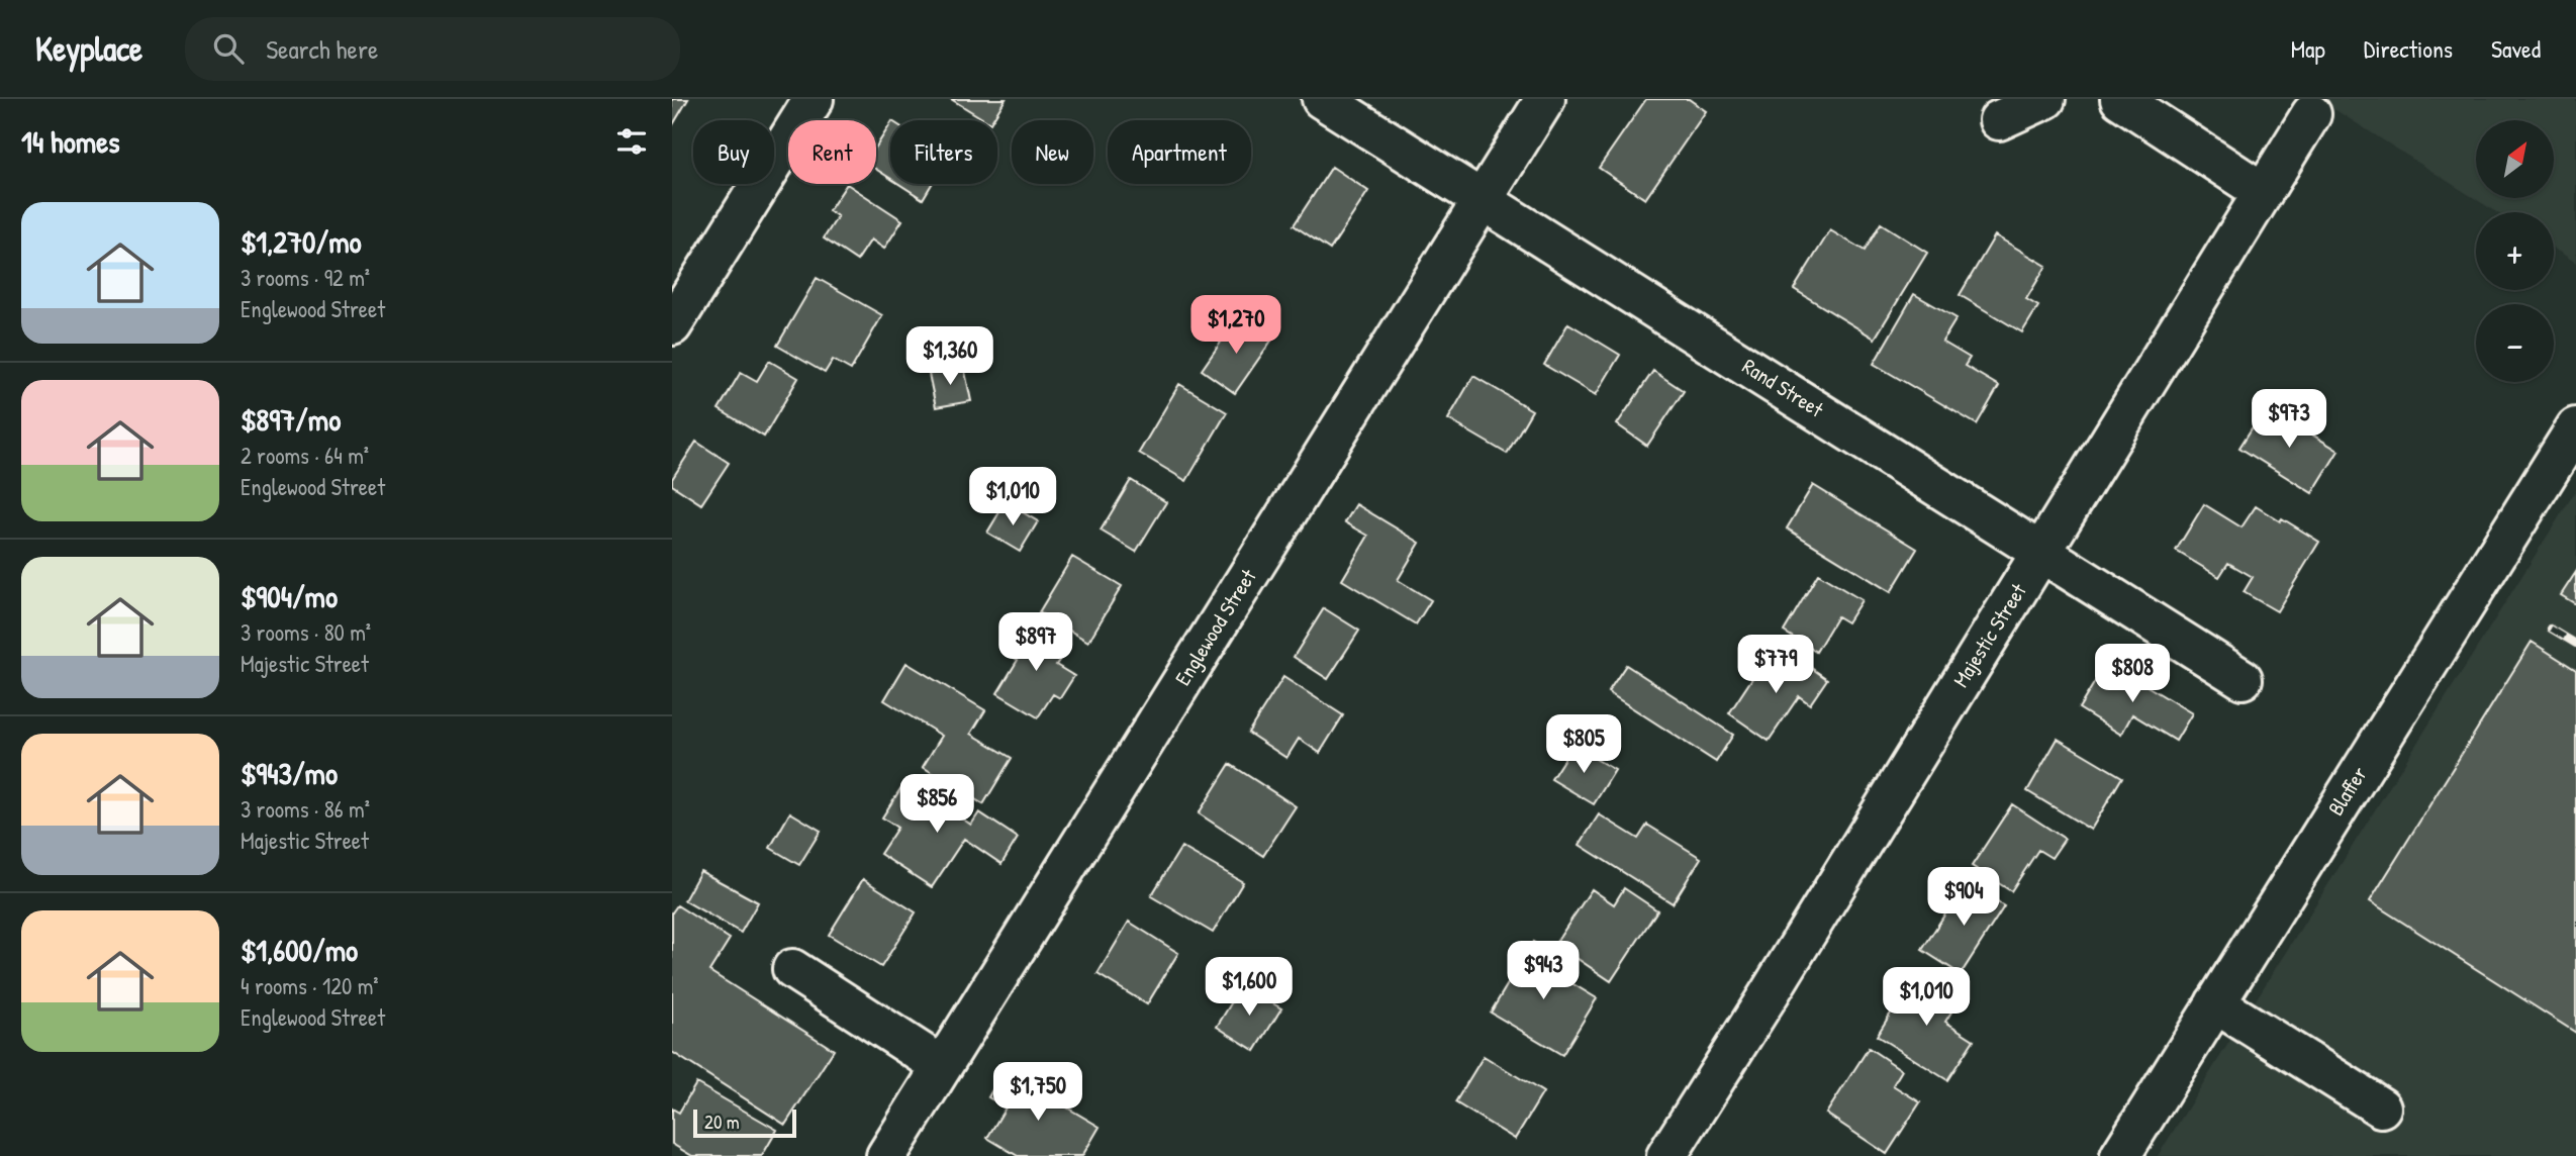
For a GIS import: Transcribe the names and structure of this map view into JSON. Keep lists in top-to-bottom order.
{
  "streets": {
    "street": [
      "Rand Street",
      "Englewood Street",
      "Majestic Street",
      "Blaffer"
    ]
  },
  "crossings": [
    ["Rand Street", "Englewood Street"],
    ["Rand Street", "Majestic Street"]
  ],
  "scale_bar": "20 m",
  "north": "top right",
  "page": {
    "header": "Keyplace",
    "search": "Search here",
    "nav": ["Map", "Directions", "Saved"],
    "heading": "14 homes",
    "map_buttons": ["+", "−"],
    "chip": [
      "Buy",
      "Rent",
      "Filters",
      "New",
      "Apartment"
    ],
    "list": [
      {
        "name": "$1,270/mo",
        "note": "3 rooms · 92 m² · Englewood Street"
      },
      {
        "name": "$897/mo",
        "note": "2 rooms · 64 m² · Englewood Street"
      },
      {
        "name": "$904/mo",
        "note": "3 rooms · 80 m² · Majestic Street"
      },
      {
        "name": "$943/mo",
        "note": "3 rooms · 86 m² · Majestic Street"
      },
      {
        "name": "$1,600/mo",
        "note": "4 rooms · 120 m² · Englewood Street"
      }
    ],
    "price": [
      "$1,270",
      "$1,360",
      "$973",
      "$1,010",
      "$897",
      "$779",
      "$808",
      "$805",
      "$856",
      "$904",
      "$943",
      "$1,600",
      "$1,010",
      "$1,750"
    ],
    "scale": "20 m"
  }
}
